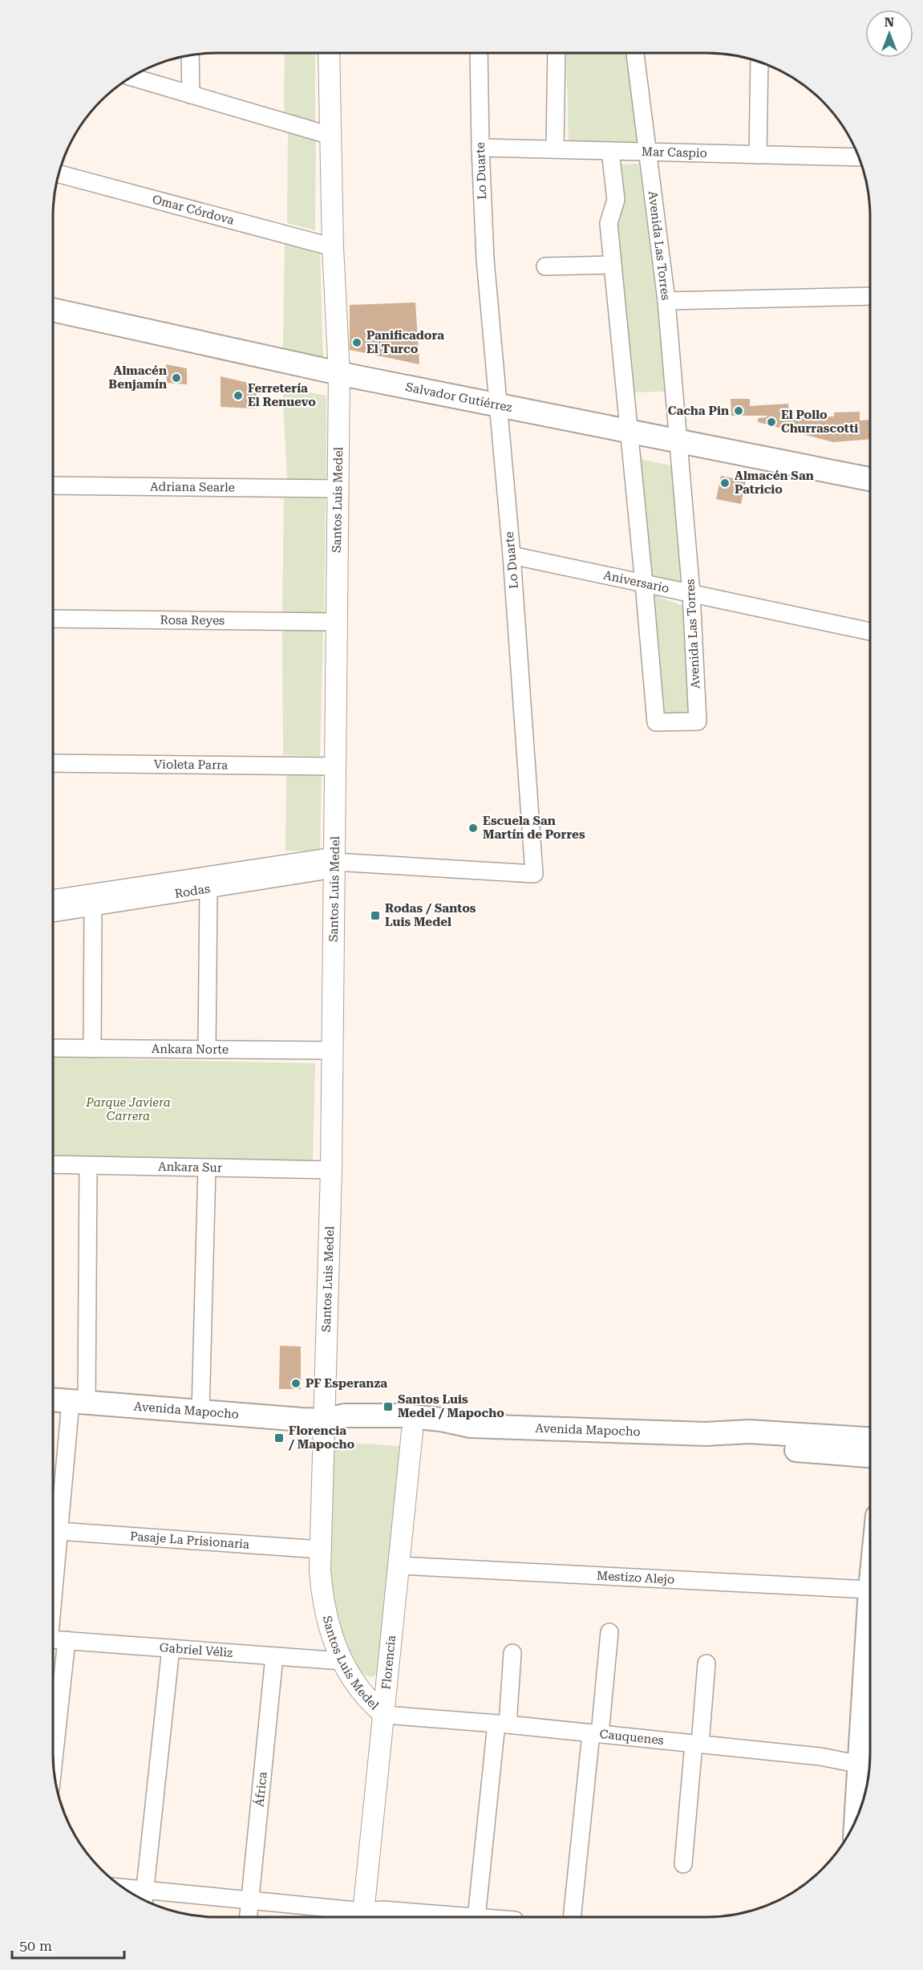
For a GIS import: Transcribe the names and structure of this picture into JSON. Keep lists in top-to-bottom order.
{
  "streets": {
    "main road": ["Salvador Gutiérrez", "Avenida Mapocho"],
    "street": [
      "Mar Caspio",
      "Lo Duarte",
      "Omar Córdova",
      "Avenida Las Torres",
      "Adriana Searle",
      "Santos Luis Medel",
      "Aniversario",
      "Rosa Reyes",
      "Violeta Parra",
      "Rodas",
      "Ankara Norte",
      "Ankara Sur",
      "Pasaje La Prisionaria",
      "Mestizo Alejo",
      "Gabriel Véliz",
      "Florencia",
      "Cauquenes",
      "África"
    ]
  },
  "crossings": [
    ["Mar Caspio", "Lo Duarte"],
    ["Mar Caspio", "Avenida Las Torres"],
    ["Lo Duarte", "Salvador Gutiérrez"],
    ["Lo Duarte", "Santos Luis Medel"],
    ["Lo Duarte", "Aniversario"],
    ["Lo Duarte", "Rodas"],
    ["Omar Córdova", "Santos Luis Medel"],
    ["Avenida Las Torres", "Salvador Gutiérrez"],
    ["Avenida Las Torres", "Aniversario"],
    ["Salvador Gutiérrez", "Santos Luis Medel"],
    ["Adriana Searle", "Santos Luis Medel"],
    ["Santos Luis Medel", "Rosa Reyes"],
    ["Santos Luis Medel", "Violeta Parra"],
    ["Santos Luis Medel", "Rodas"],
    ["Santos Luis Medel", "Ankara Norte"],
    ["Santos Luis Medel", "Ankara Sur"],
    ["Santos Luis Medel", "Avenida Mapocho"],
    ["Santos Luis Medel", "Pasaje La Prisionaria"],
    ["Santos Luis Medel", "Gabriel Véliz"],
    ["Santos Luis Medel", "Florencia"],
    ["Santos Luis Medel", "Cauquenes"],
    ["Avenida Mapocho", "Florencia"],
    ["Mestizo Alejo", "Florencia"],
    ["Gabriel Véliz", "África"],
    ["Florencia", "Cauquenes"]
  ],
  "parks": ["Parque Javiera Carrera"],
  "places": {
    "other": [
      "Panificadora El Turco",
      "Almacén Benjamín",
      "Ferretería El Renuevo",
      "Cacha Pin",
      "El Pollo Churrascotti",
      "Almacén San Patricio",
      "Escuela San Martín de Porres",
      "PF Esperanza"
    ],
    "transit": ["Rodas / Santos Luis Medel", "Santos Luis Medel / Mapocho", "Florencia / Mapocho"]
  },
  "scale_bar": "50 m",
  "north": "top"
}
